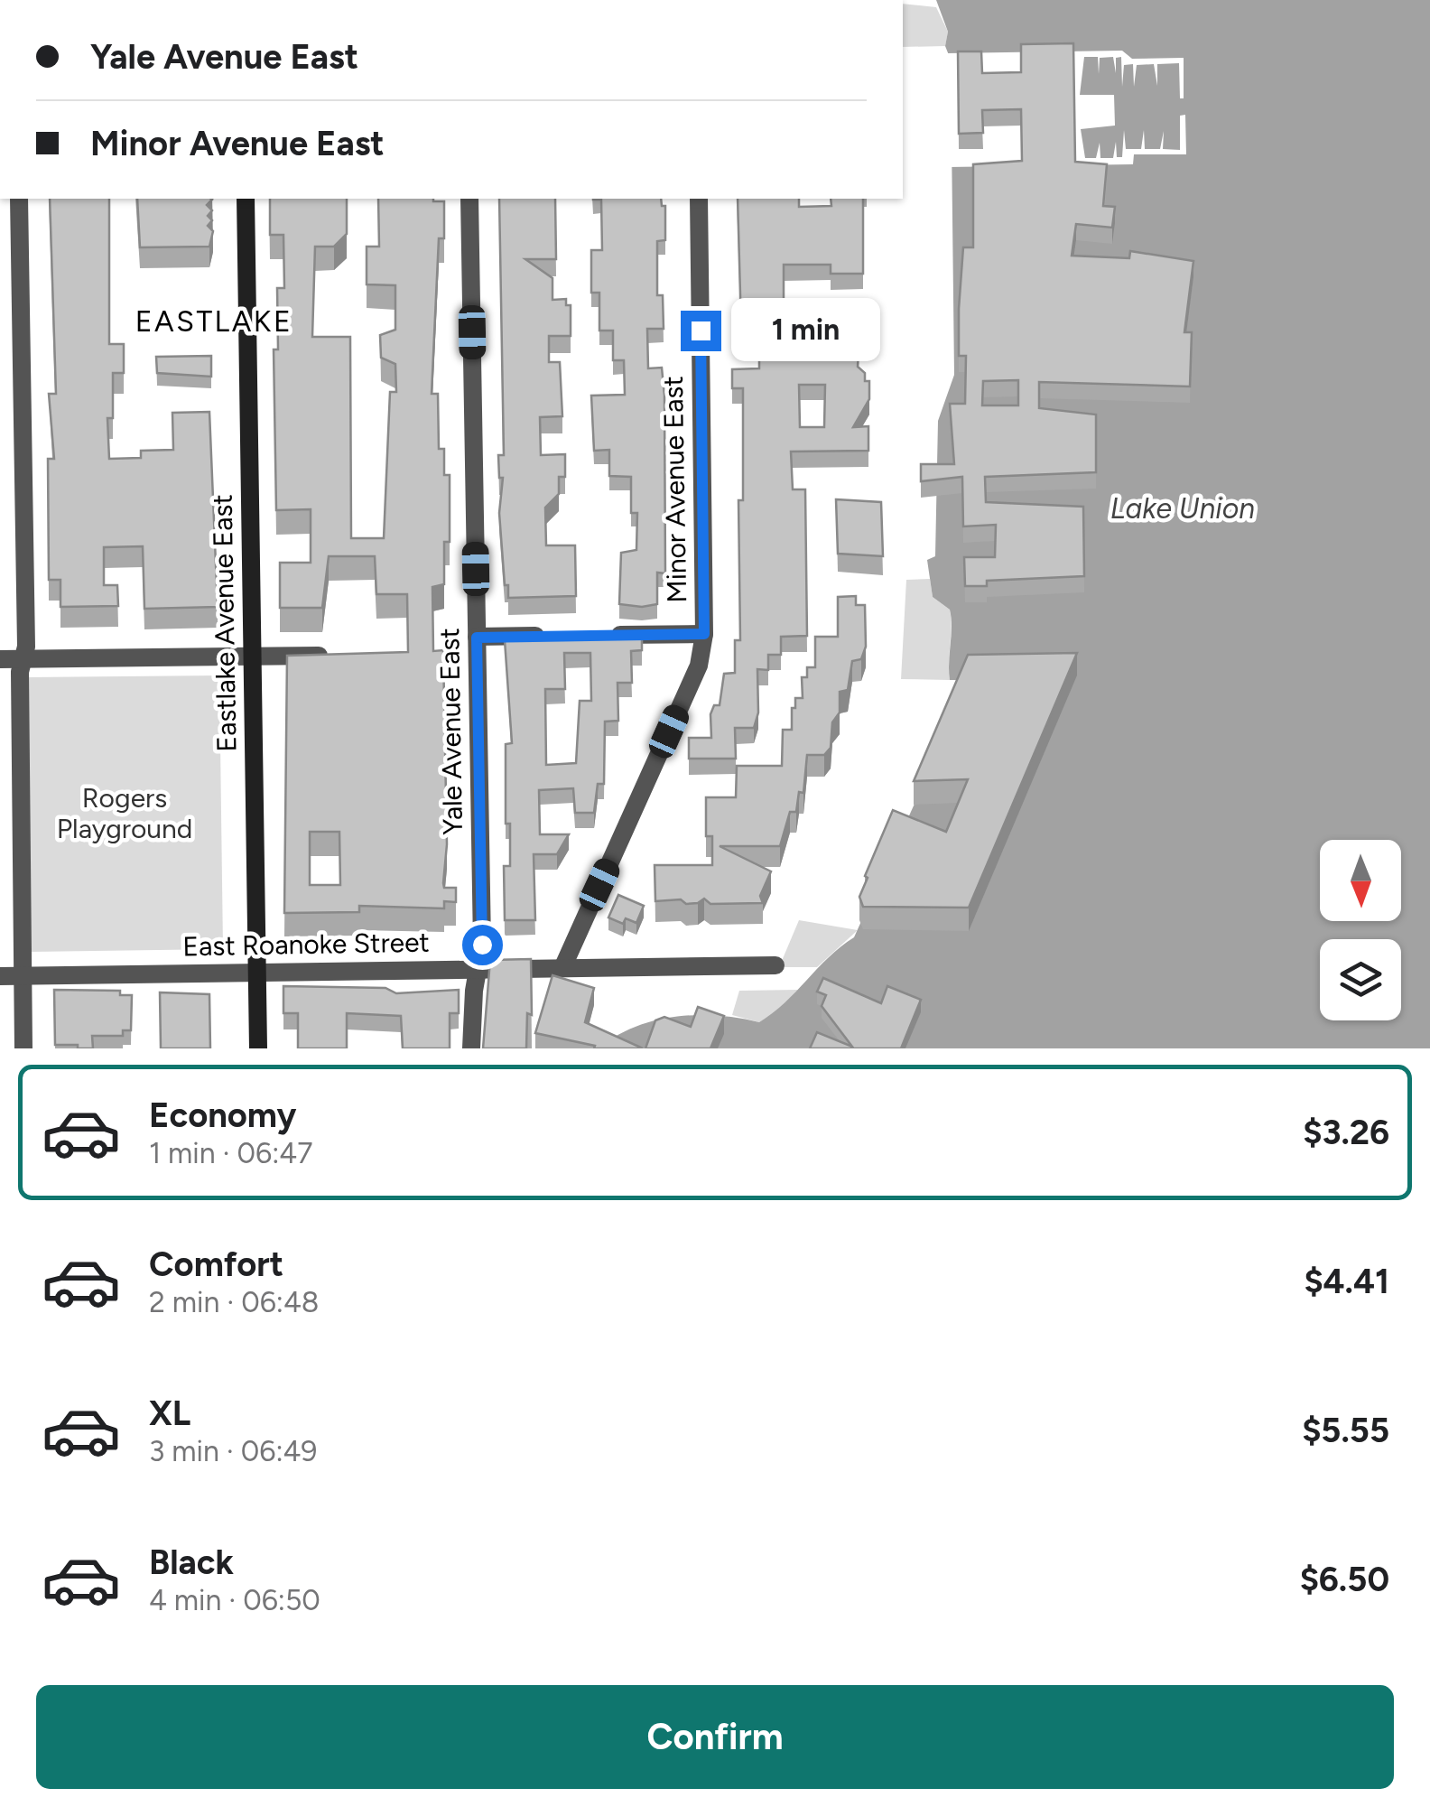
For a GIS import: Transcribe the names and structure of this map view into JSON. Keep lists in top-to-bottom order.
{
  "streets": {
    "main road": ["Eastlake Avenue East"],
    "street": ["Minor Avenue East", "Yale Avenue East", "East Roanoke Street"]
  },
  "crossings": [
    ["Minor Avenue East", "East Roanoke Street"],
    ["Eastlake Avenue East", "East Roanoke Street"],
    ["Yale Avenue East", "East Roanoke Street"]
  ],
  "districts": ["EASTLAKE"],
  "water": ["Lake Union"],
  "parks": ["Rogers Playground"],
  "north": "bottom",
  "page": {
    "banner": ["Yale Avenue East", "Minor Avenue East"],
    "bubble": "1 min",
    "list": [
      {
        "name": "Economy",
        "note": "1 min · 06:47",
        "value": "$3.26"
      },
      {
        "name": "Comfort",
        "note": "2 min · 06:48",
        "value": "$4.41"
      },
      {
        "name": "XL",
        "note": "3 min · 06:49",
        "value": "$5.55"
      },
      {
        "name": "Black",
        "note": "4 min · 06:50",
        "value": "$6.50"
      }
    ],
    "buttons": "Confirm"
  }
}
